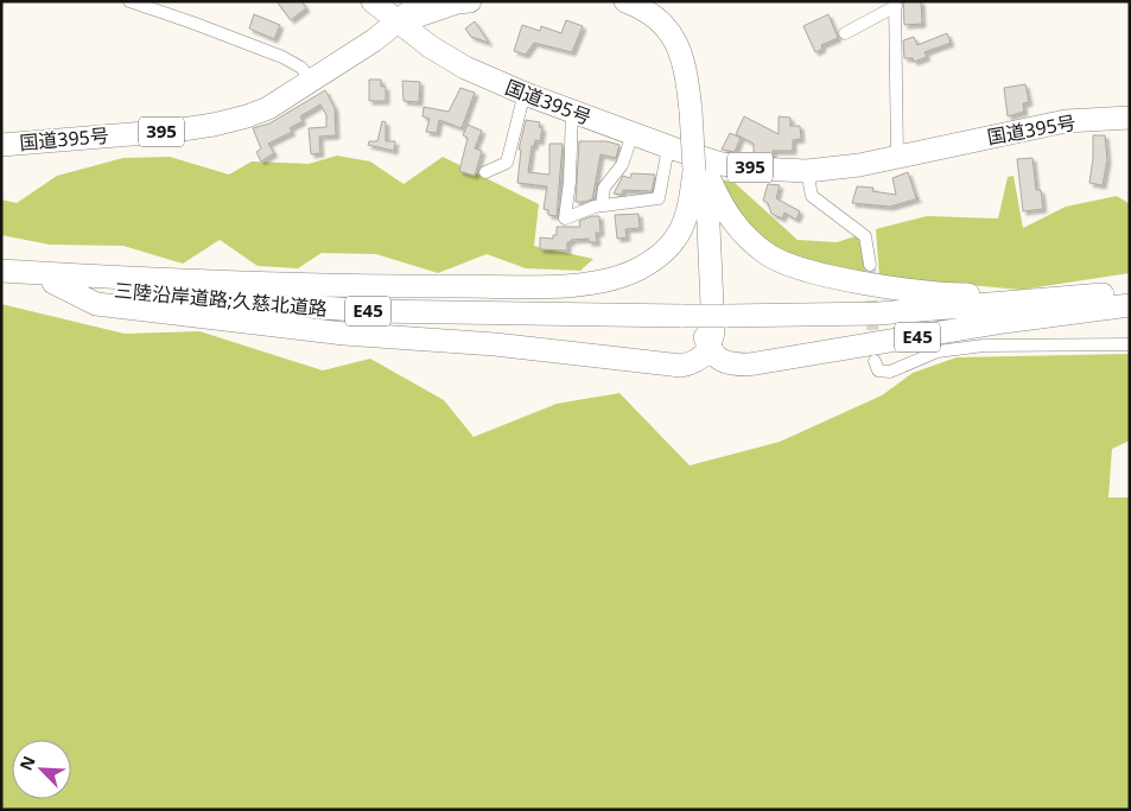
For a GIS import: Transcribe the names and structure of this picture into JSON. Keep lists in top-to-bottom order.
{
  "streets": {
    "highway": [
      "国道395号",
      "395",
      "三陸沿岸道路;久慈北道路",
      "E45"
    ]
  },
  "crossings": [
    ["三陸沿岸道路;久慈北道路", "E45"]
  ],
  "north": "top left"
}
